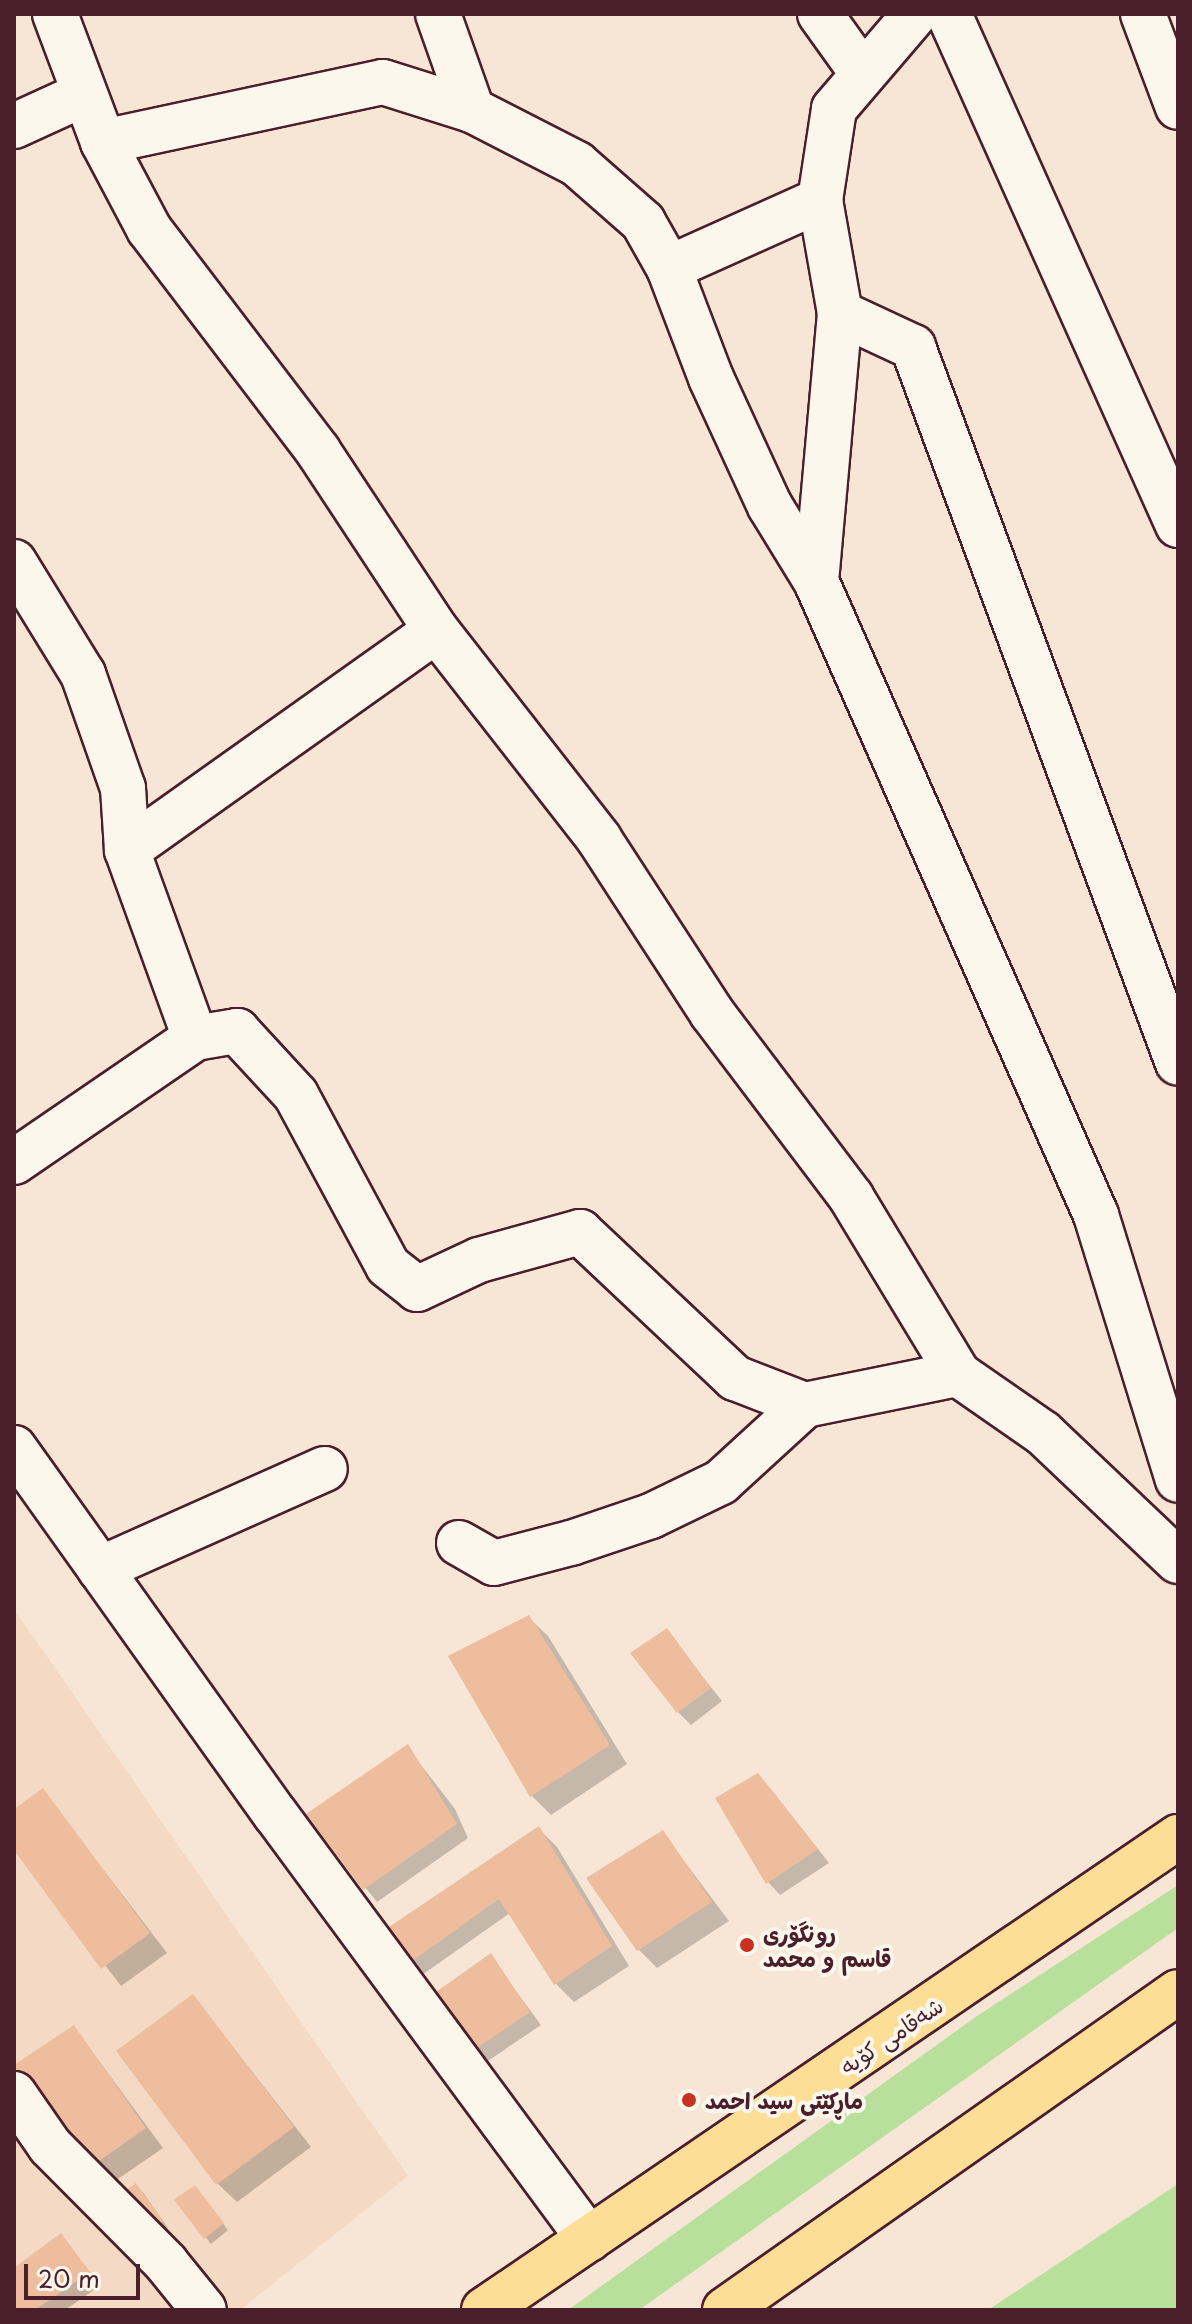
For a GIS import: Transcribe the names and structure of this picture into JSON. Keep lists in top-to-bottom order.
{
  "streets": {
    "highway": ["شەقامی کۆیە"]
  },
  "places": ["رونگۆری قاسم و محمد", "ماڕکێتی سید احمد"],
  "scale_bar": "20 m"
}
